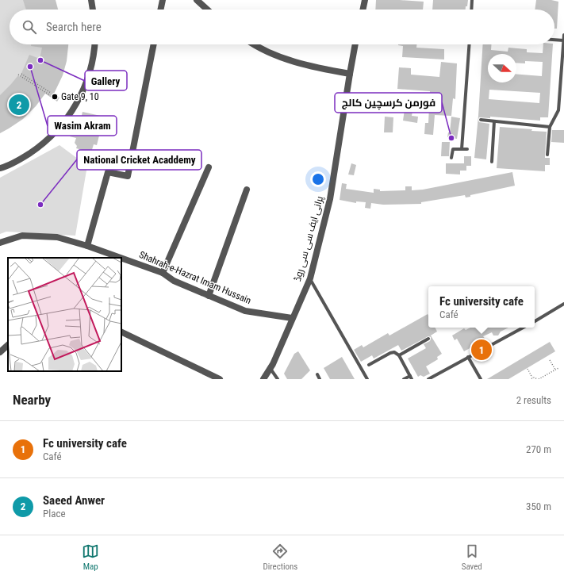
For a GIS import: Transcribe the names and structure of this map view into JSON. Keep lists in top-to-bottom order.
{
  "streets": {
    "street": ["پرانی ایف سی سی روڈ", "Shahrah-e-Hazrat Imam Hussain"]
  },
  "crossings": [
    ["پرانی ایف سی سی روڈ", "Shahrah-e-Hazrat Imam Hussain"]
  ],
  "places": [
    "Gallery",
    "Wasim Akram",
    "Gate 9, 10",
    "فورمن کرسچین کالج",
    "National Cricket Acaddemy"
  ],
  "north": "right",
  "page": {
    "search": "Search here",
    "pins": ["2", "1"],
    "popup": ["Fc university cafe", "Café"],
    "heading": ["Nearby", "2 results"],
    "list": [
      {
        "mark": "1",
        "name": "Fc university cafe",
        "note": "Café",
        "value": "270 m"
      },
      {
        "mark": "2",
        "name": "Saeed Anwer",
        "note": "Place",
        "value": "350 m"
      }
    ],
    "nav": ["Map", "Directions", "Saved"]
  }
}
